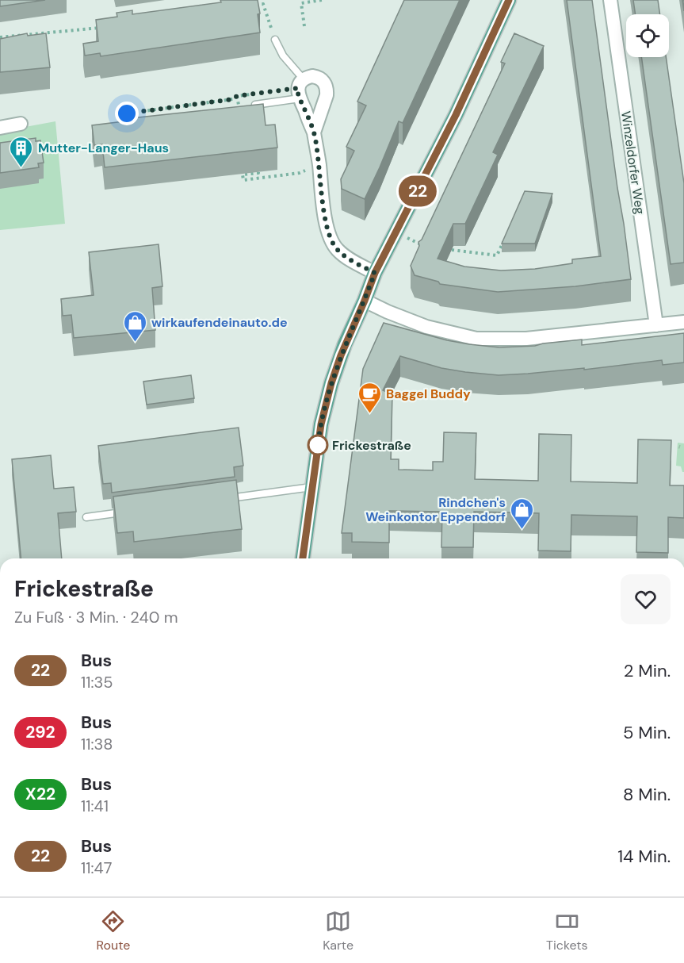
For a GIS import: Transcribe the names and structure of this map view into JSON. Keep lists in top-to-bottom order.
{
  "streets": {
    "street": ["Winzeldorfer Weg"]
  },
  "places": {
    "building": ["Mutter-Langer-Haus"],
    "shop": ["wirkaufendeinauto.de", "Rindchen's Weinkontor Eppendorf"],
    "cafe": ["Baggel Buddy"],
    "other": ["Frickestraße"]
  },
  "lines": ["bus line 22"],
  "page": {
    "on_map": "22",
    "heading": ["Frickestraße", "Zu Fuß · 3 Min. · 240 m"],
    "list": [
      {
        "mark": "22",
        "name": "Bus",
        "note": "11:35",
        "value": "2 Min."
      },
      {
        "mark": "292",
        "name": "Bus",
        "note": "11:38",
        "value": "5 Min."
      },
      {
        "mark": "X22",
        "name": "Bus",
        "note": "11:41",
        "value": "8 Min."
      },
      {
        "mark": "22",
        "name": "Bus",
        "note": "11:47",
        "value": "14 Min."
      }
    ],
    "tabs": ["Route", "Karte", "Tickets"]
  }
}
